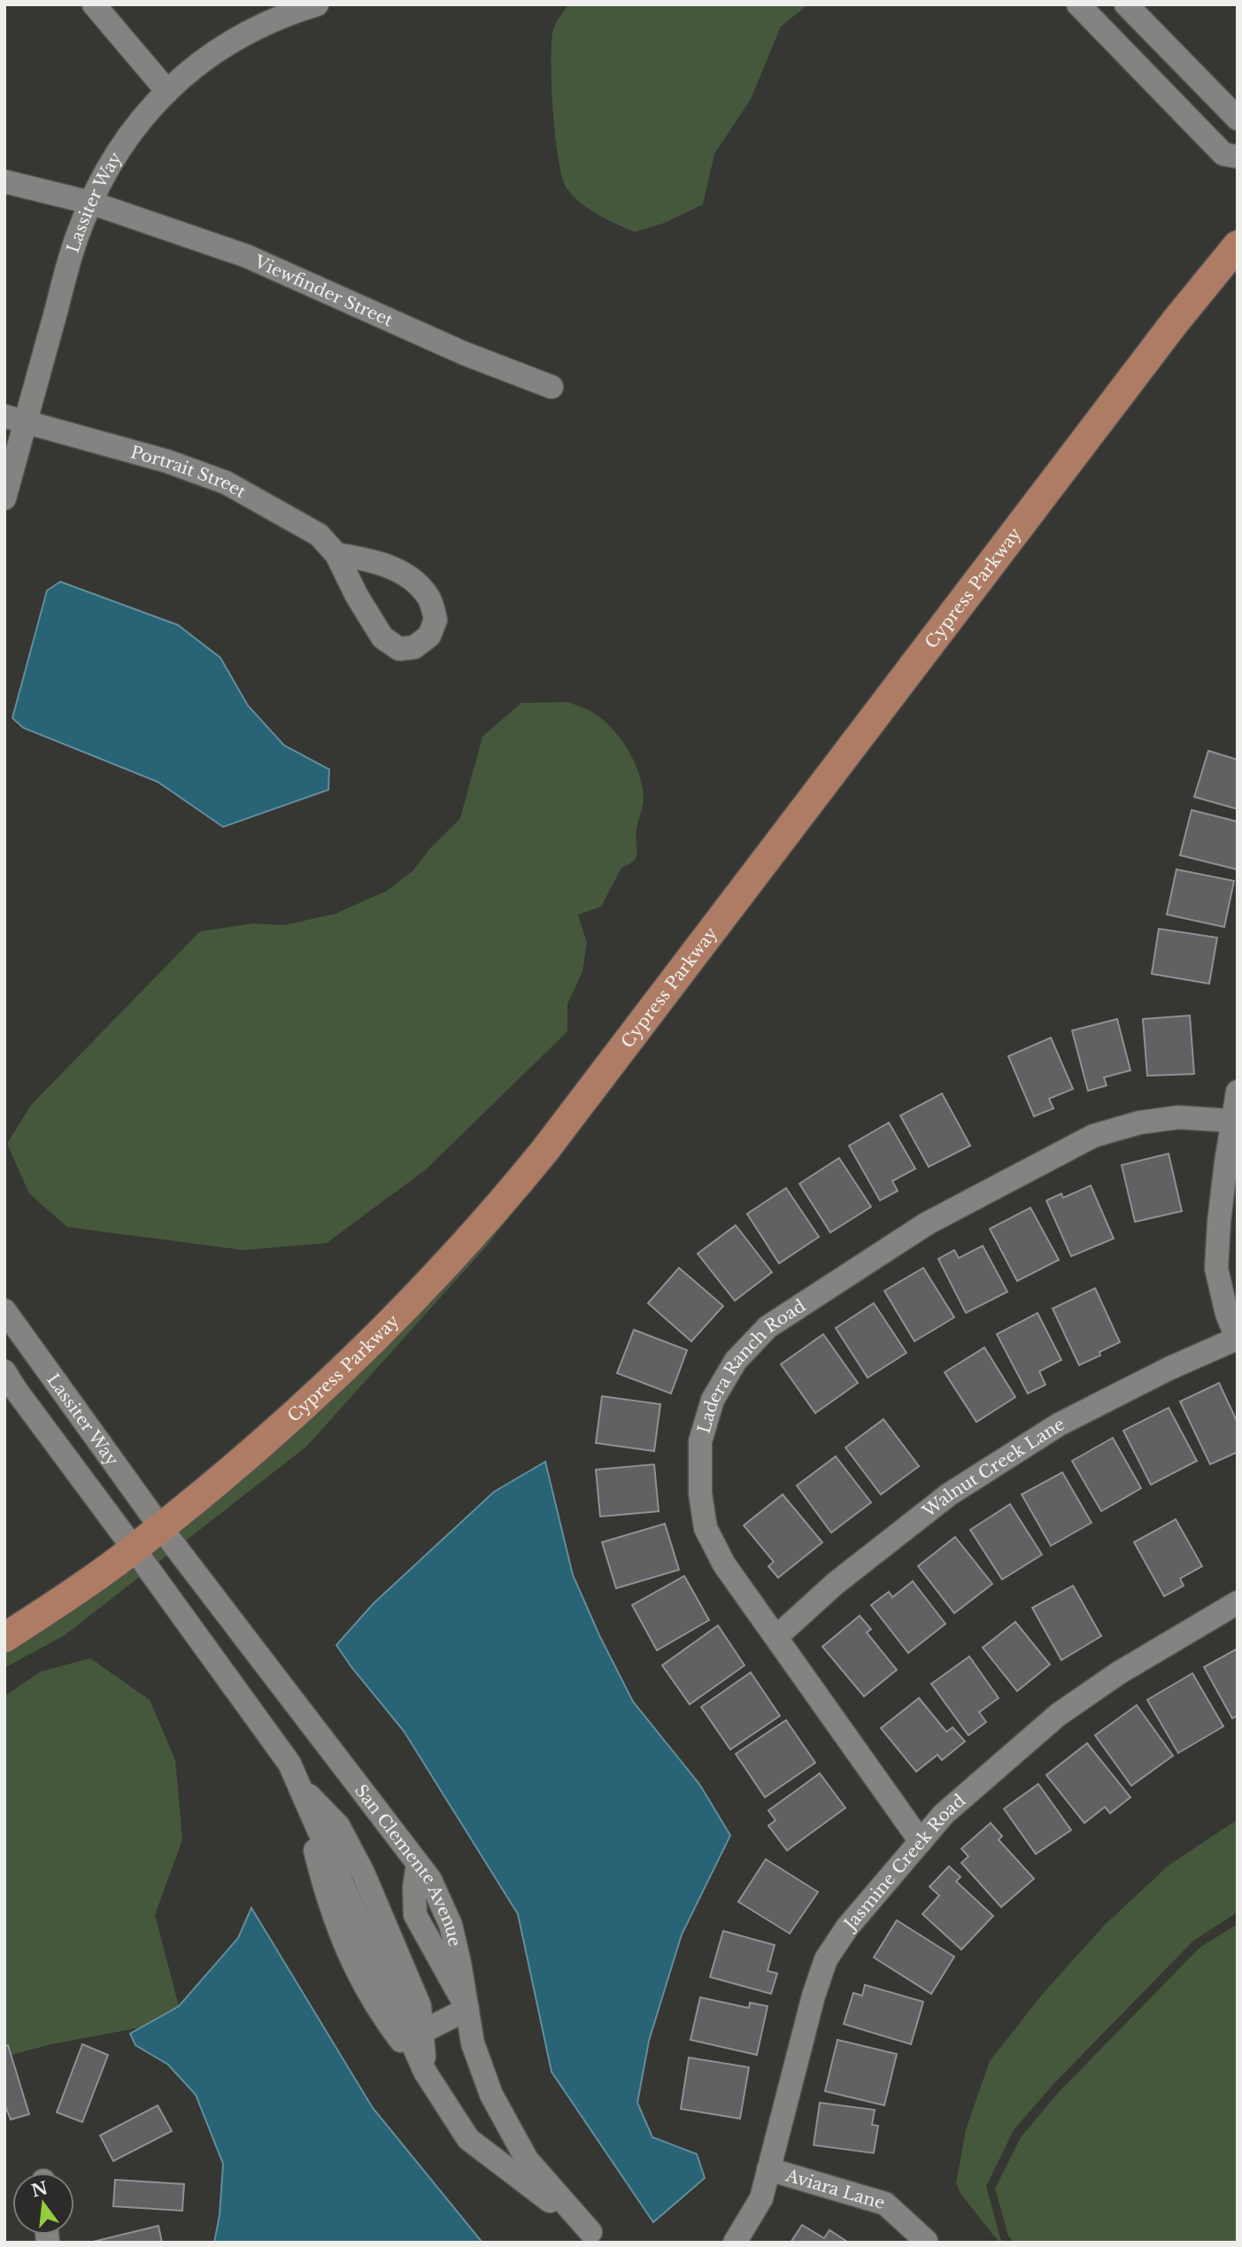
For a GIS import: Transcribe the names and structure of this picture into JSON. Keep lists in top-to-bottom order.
{
  "streets": {
    "main road": ["Cypress Parkway"],
    "street": [
      "Lassiter Way",
      "Viewfinder Street",
      "Portrait Street",
      "Ladera Ranch Road",
      "Walnut Creek Lane",
      "Jasmine Creek Road",
      "San Clemente Avenue",
      "Aviara Lane"
    ]
  },
  "crossings": [
    ["Lassiter Way", "Viewfinder Street"],
    ["Lassiter Way", "Portrait Street"],
    ["Lassiter Way", "Cypress Parkway"],
    ["Lassiter Way", "San Clemente Avenue"],
    ["Cypress Parkway", "San Clemente Avenue"],
    ["Ladera Ranch Road", "Walnut Creek Lane"],
    ["Ladera Ranch Road", "Jasmine Creek Road"],
    ["Jasmine Creek Road", "Aviara Lane"]
  ],
  "north": "top"
}
